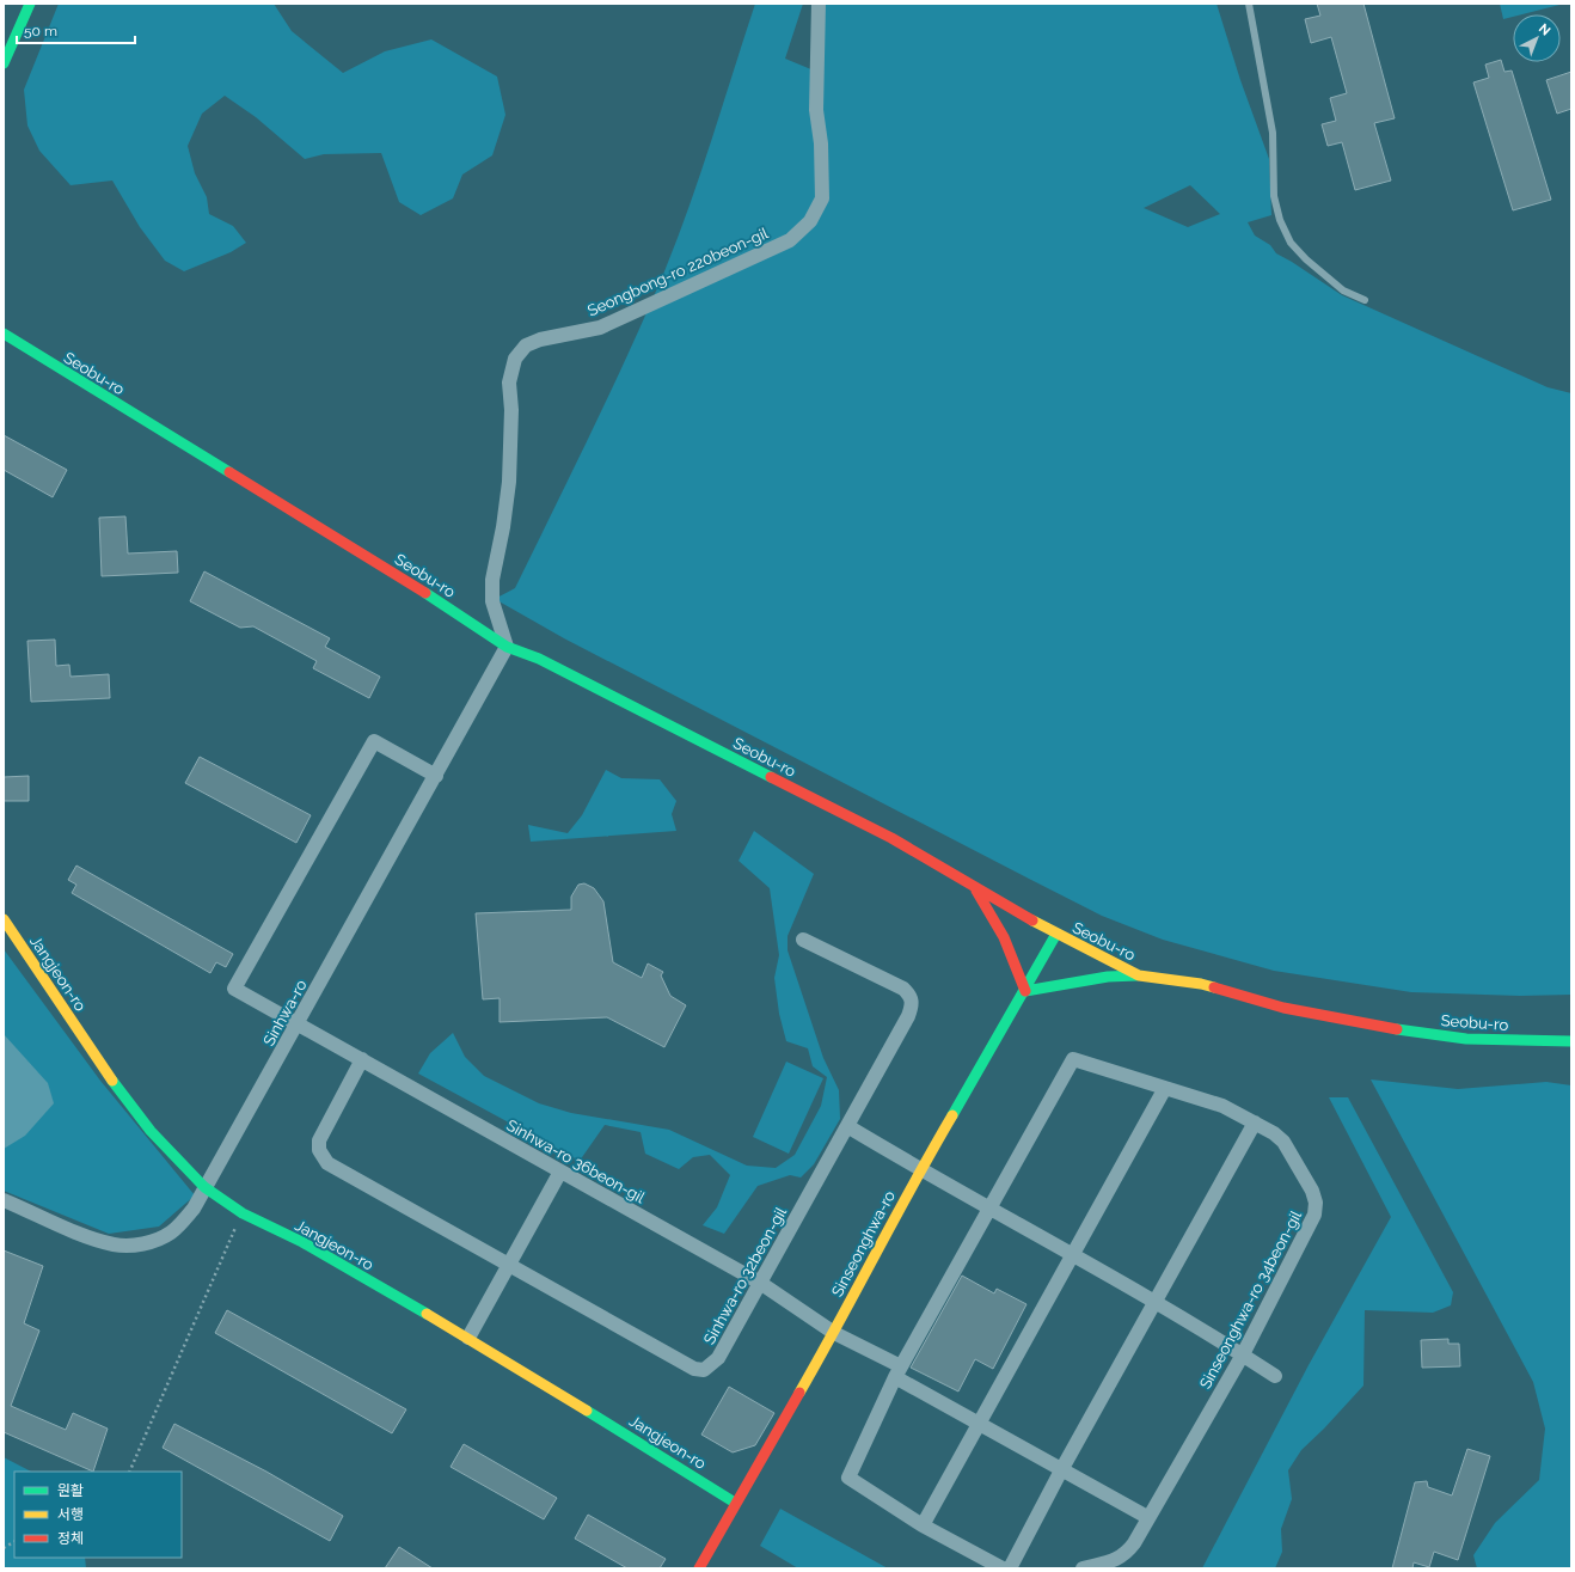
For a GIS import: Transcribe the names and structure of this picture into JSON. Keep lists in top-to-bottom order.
{
  "streets": {
    "main road": ["Seobu-ro", "Jangjeon-ro", "Sinseonghwa-ro"],
    "street": [
      "Seongbong-ro 220beon-gil",
      "Sinhwa-ro",
      "Sinhwa-ro 36beon-gil",
      "Sinhwa-ro 32beon-gil",
      "Sinseonghwa-ro 34beon-gil"
    ]
  },
  "crossings": [
    ["Seongbong-ro 220beon-gil", "Seobu-ro"],
    ["Seongbong-ro 220beon-gil", "Sinhwa-ro"],
    ["Seobu-ro", "Sinhwa-ro"],
    ["Seobu-ro", "Sinseonghwa-ro"],
    ["Jangjeon-ro", "Sinhwa-ro"],
    ["Jangjeon-ro", "Sinseonghwa-ro"],
    ["Sinhwa-ro", "Sinhwa-ro 36beon-gil"],
    ["Sinhwa-ro 36beon-gil", "Sinseonghwa-ro"],
    ["Sinhwa-ro 36beon-gil", "Sinhwa-ro 32beon-gil"],
    ["Sinhwa-ro 36beon-gil", "Sinseonghwa-ro 34beon-gil"]
  ],
  "legend": ["원활", "서행", "정체"],
  "scale_bar": "50 m",
  "north": "top right"
}
